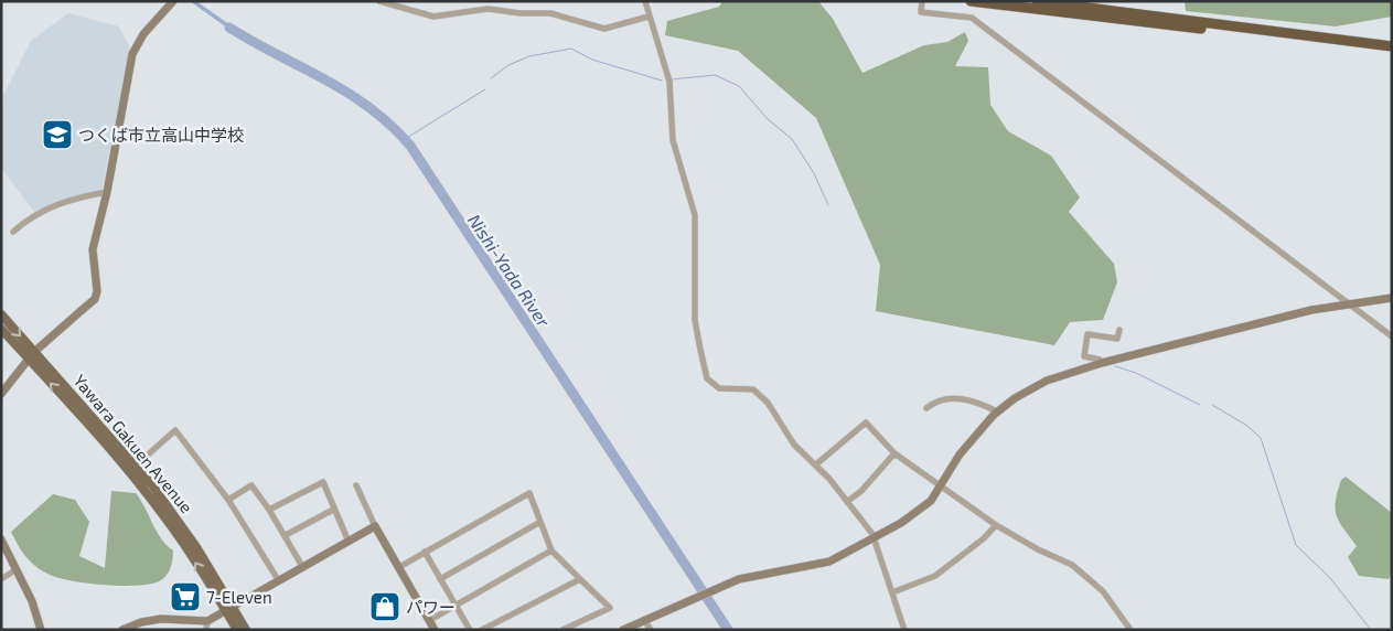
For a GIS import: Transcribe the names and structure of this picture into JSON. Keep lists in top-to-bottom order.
{
  "streets": {
    "main road": ["Yawara Gakuen Avenue"]
  },
  "water": ["Nishi-Yada River"],
  "places": {
    "school or university": ["つくば市立高山中学校"],
    "supermarket": ["7-Eleven"],
    "shop": ["パワー"]
  }
}
